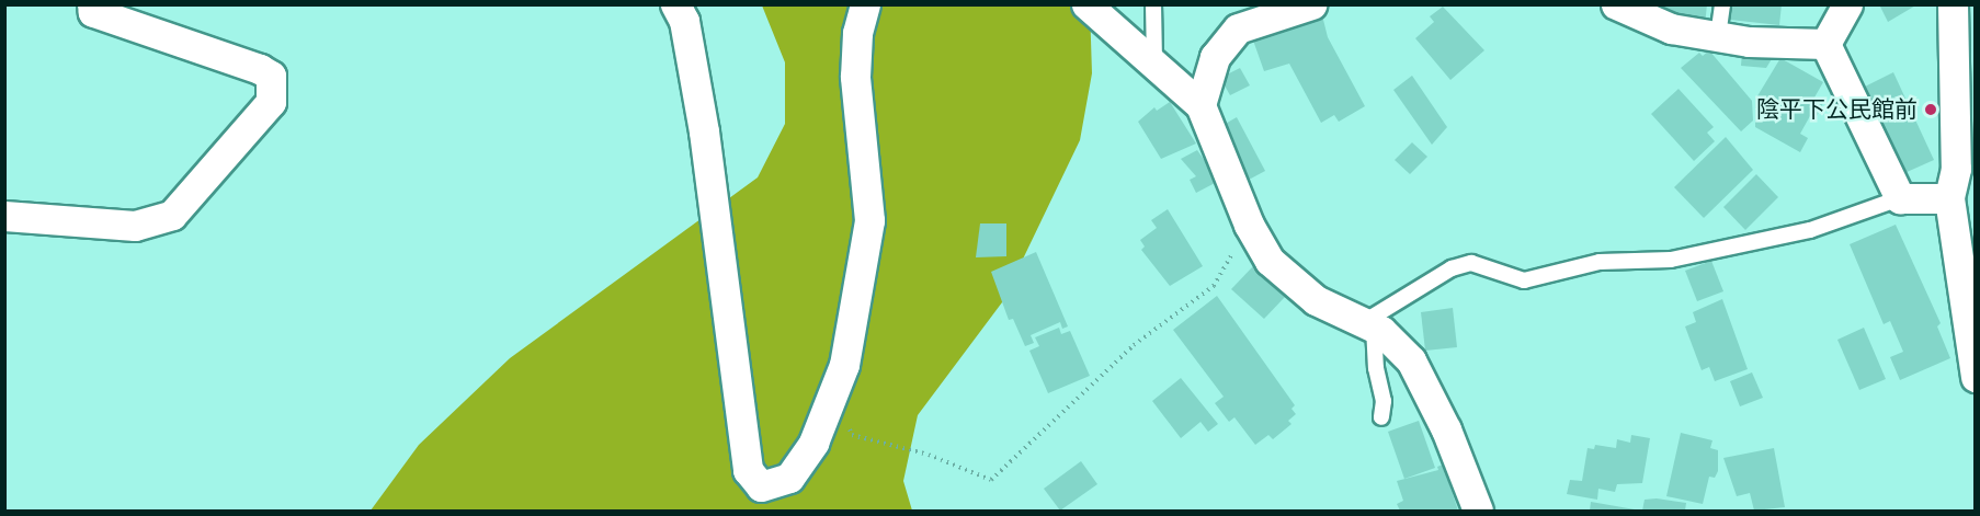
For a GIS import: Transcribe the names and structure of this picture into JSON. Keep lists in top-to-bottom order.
{
  "places": ["陰平下公民館前"]
}
